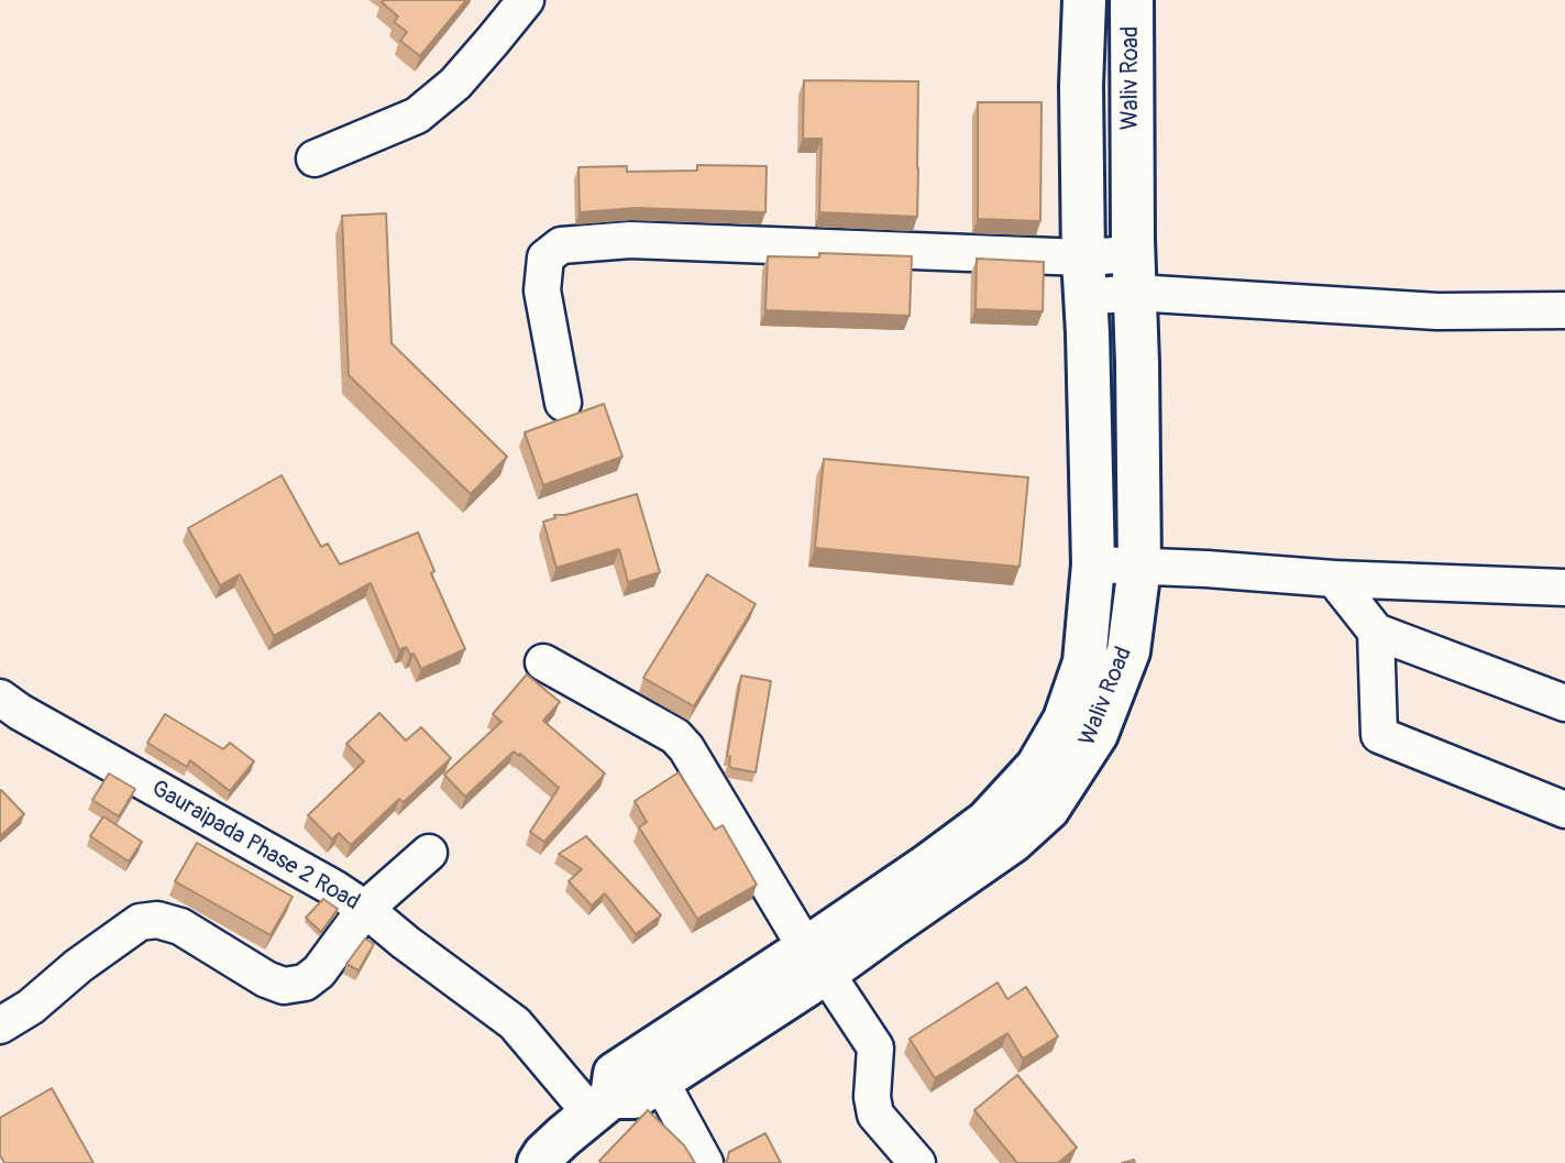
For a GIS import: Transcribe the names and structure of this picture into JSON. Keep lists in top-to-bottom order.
{
  "streets": {
    "main road": ["Waliv Road"],
    "street": ["Gauraipada Phase 2 Road"]
  },
  "crossings": [
    ["Waliv Road", "Gauraipada Phase 2 Road"]
  ]
}
